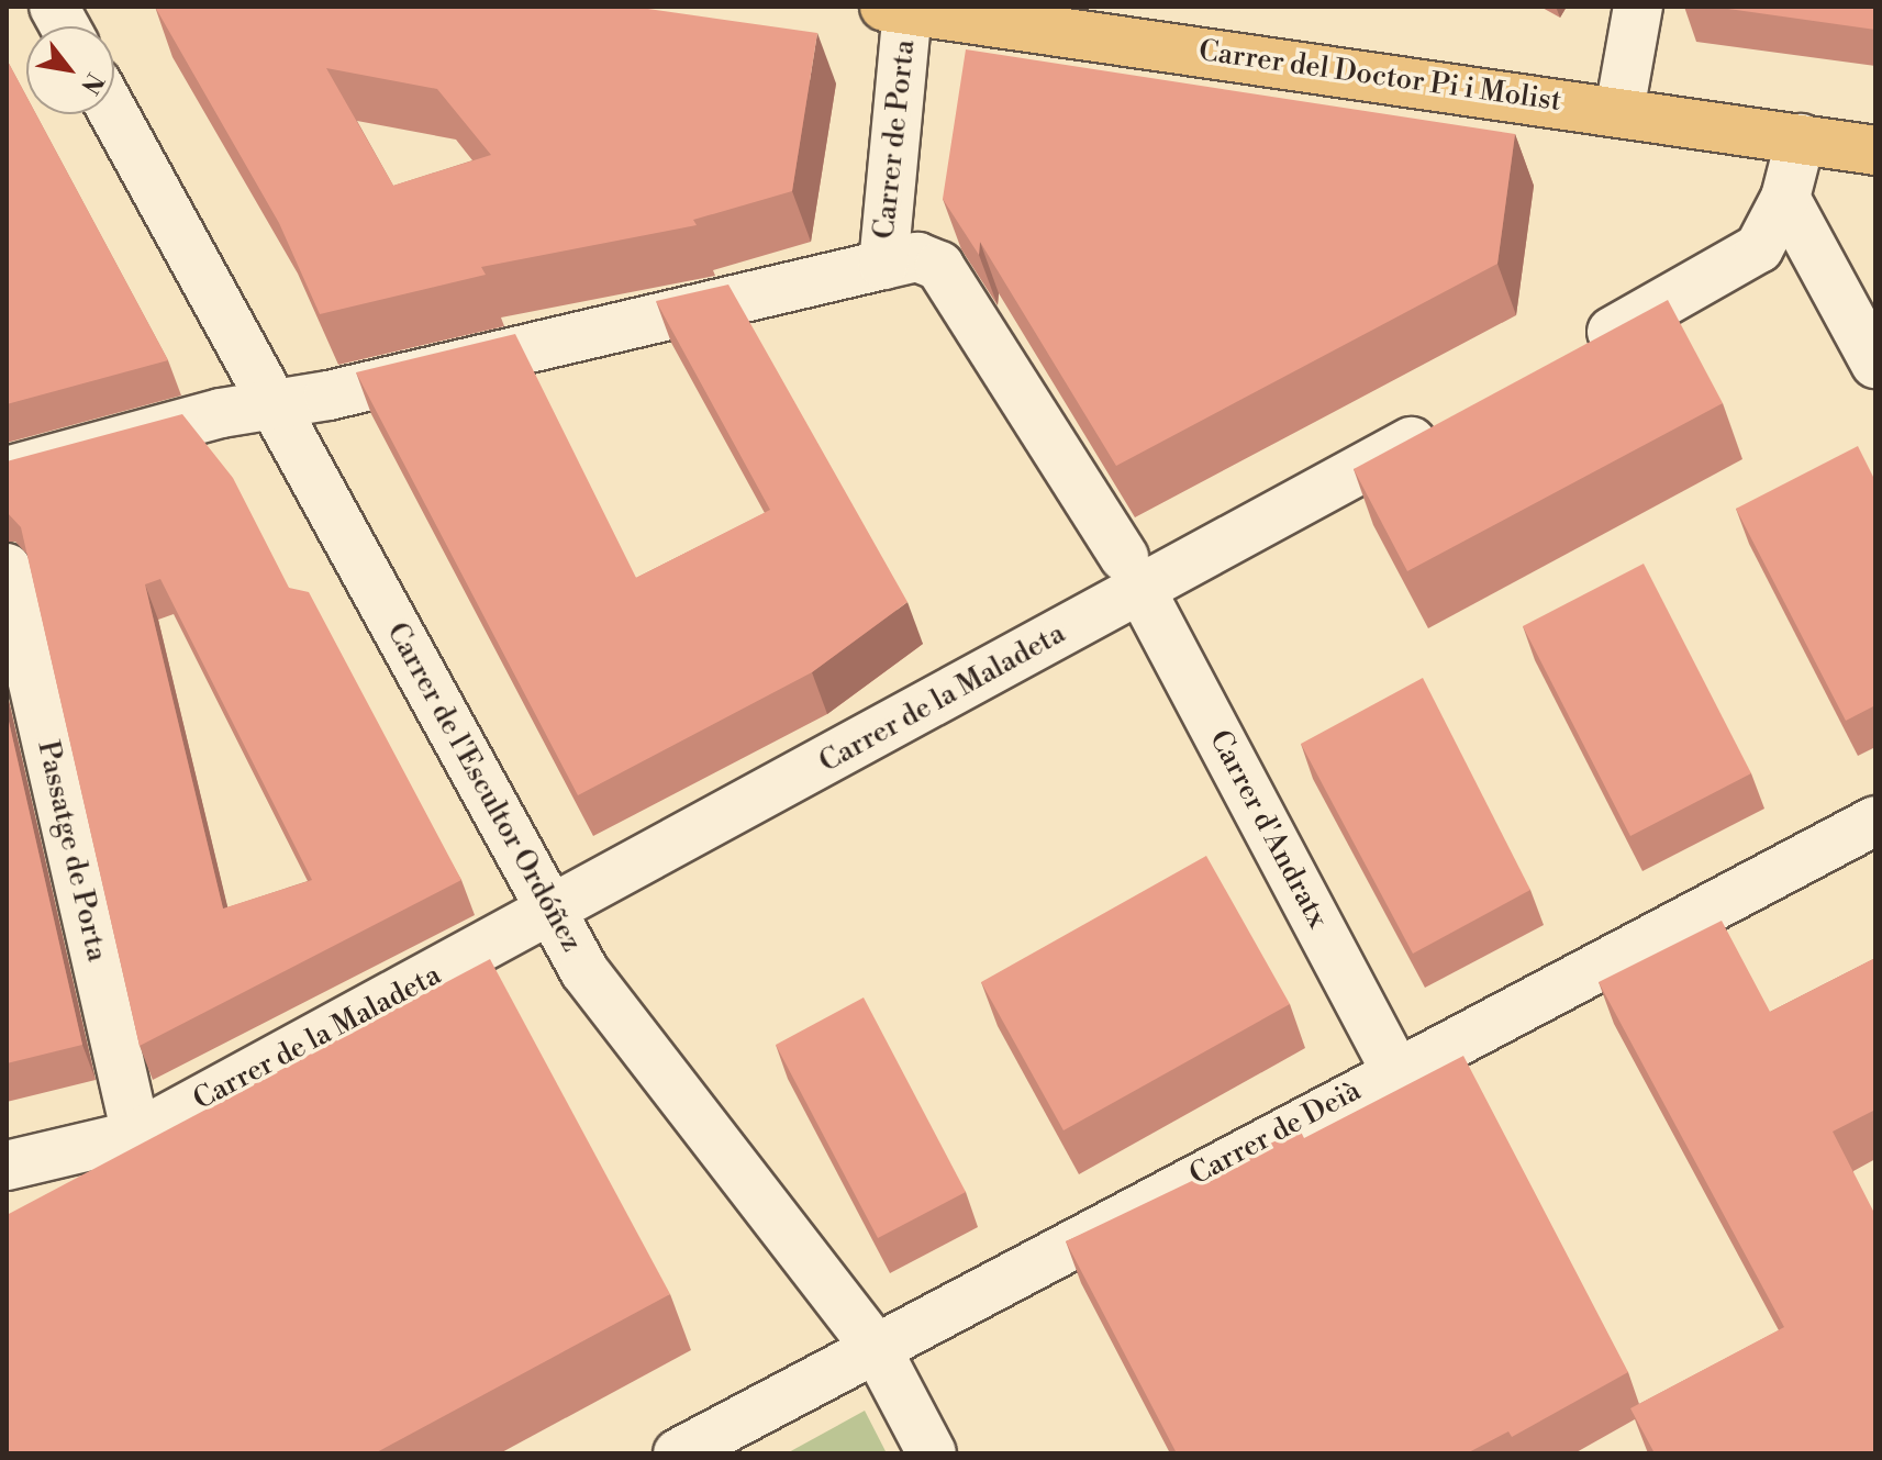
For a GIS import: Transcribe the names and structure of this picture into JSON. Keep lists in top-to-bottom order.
{
  "streets": {
    "main road": ["Carrer del Doctor Pi i Molist"],
    "street": [
      "Carrer de Porta",
      "Carrer de la Maladeta",
      "Carrer de l'Escultor Ordóñez",
      "Carrer d'Andratx",
      "Passatge de Porta",
      "Carrer de Deià"
    ]
  },
  "crossings": [
    ["Carrer del Doctor Pi i Molist", "Carrer de Porta"],
    ["Carrer de Porta", "Carrer de l'Escultor Ordóñez"],
    ["Carrer de Porta", "Carrer d'Andratx"],
    ["Carrer de la Maladeta", "Carrer de l'Escultor Ordóñez"],
    ["Carrer de la Maladeta", "Carrer d'Andratx"],
    ["Carrer de la Maladeta", "Passatge de Porta"],
    ["Carrer de l'Escultor Ordóñez", "Carrer de Deià"],
    ["Carrer d'Andratx", "Carrer de Deià"]
  ],
  "north": "bottom right"
}
